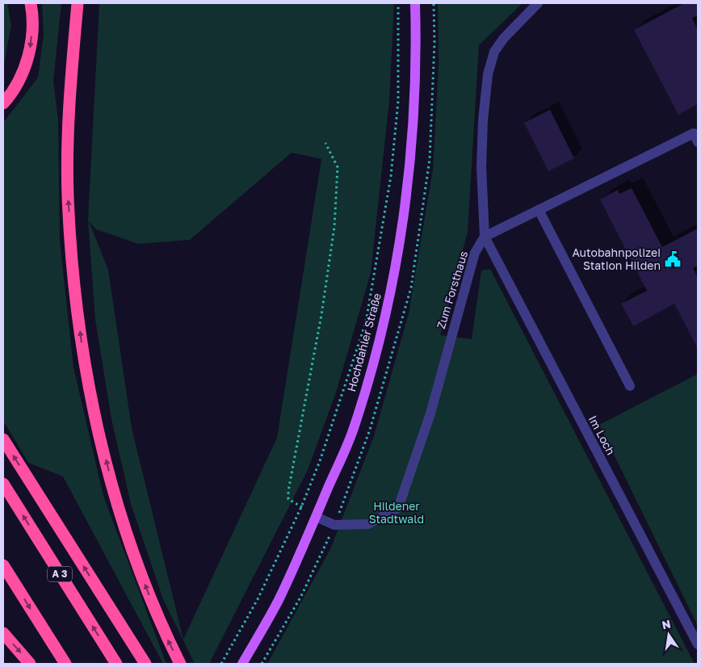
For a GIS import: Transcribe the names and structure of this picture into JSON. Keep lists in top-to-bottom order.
{
  "streets": {
    "highway": ["A 3"],
    "main road": ["Hochdahler Straße"],
    "street": ["Zum Forsthaus", "Im Loch"]
  },
  "crossings": [
    ["Zum Forsthaus", "Hochdahler Straße"],
    ["Zum Forsthaus", "Im Loch"]
  ],
  "parks": ["Hildener Stadtwald"],
  "places": {
    "public building": ["Autobahnpolizei Station Hilden"]
  },
  "north": "top"
}
